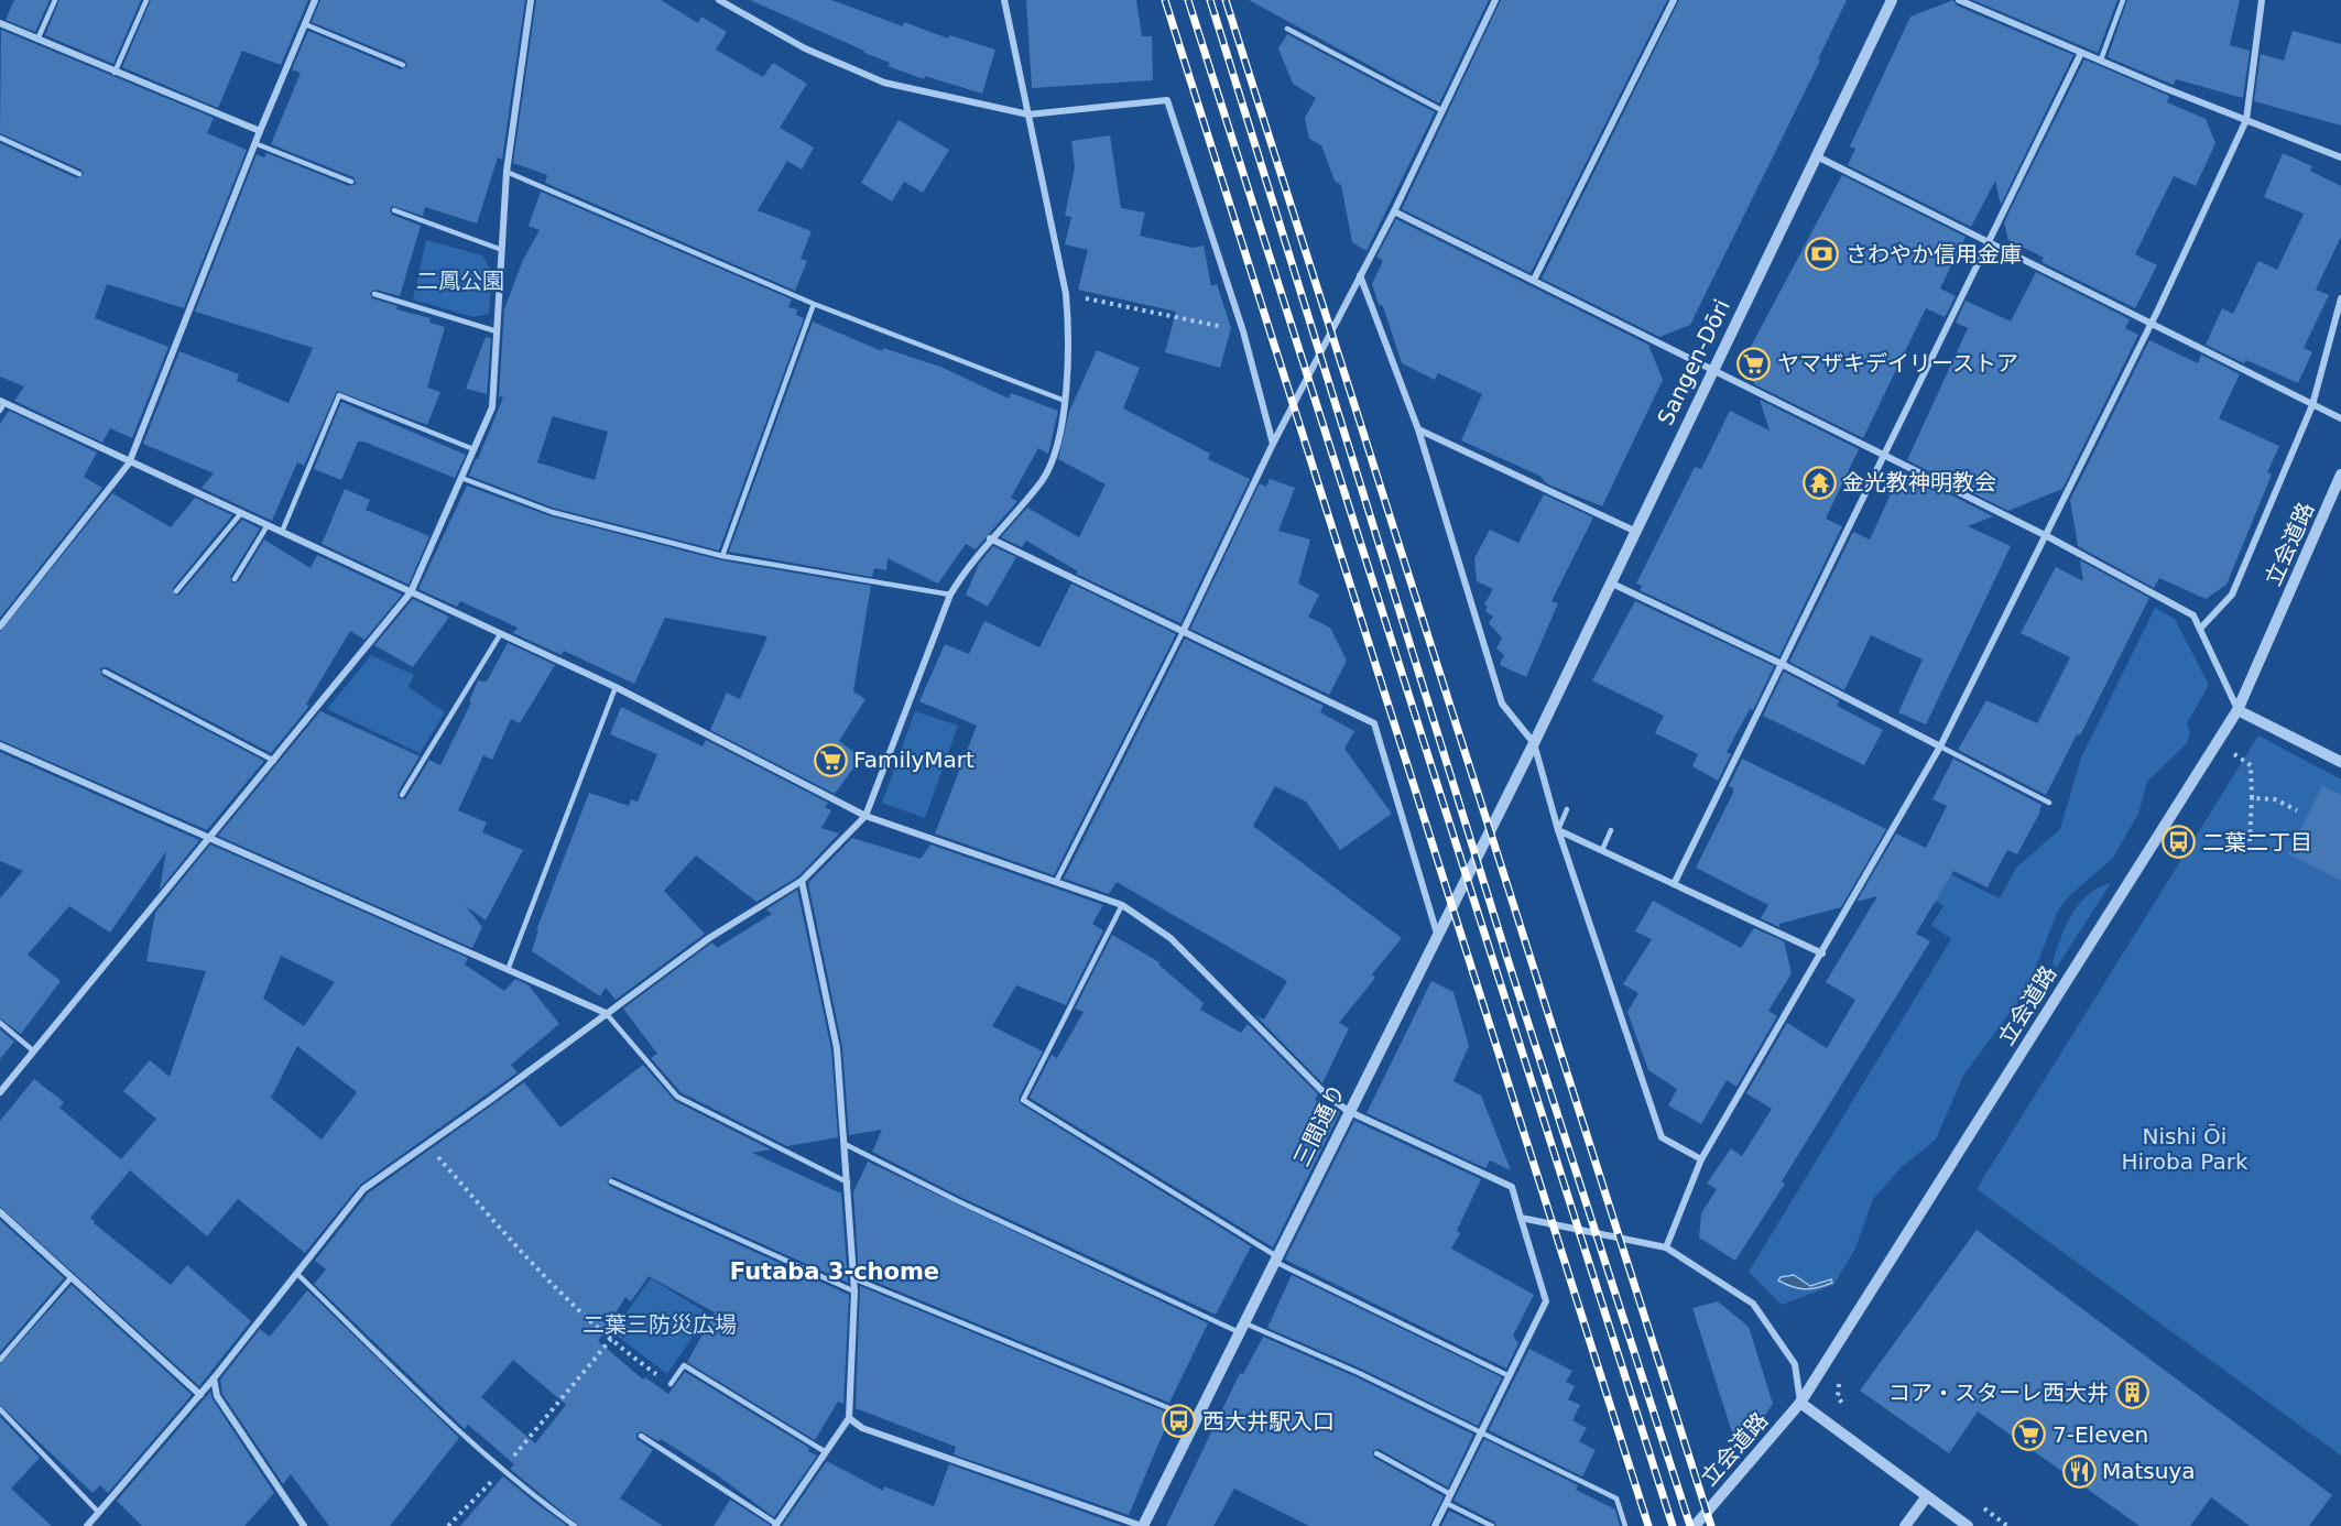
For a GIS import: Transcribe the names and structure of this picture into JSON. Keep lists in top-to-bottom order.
{
  "streets": {
    "street": ["Sangen-Dōri", "立会道路", "三間通り"]
  },
  "crossings": [
    ["Sangen-Dōri", "三間通り"]
  ],
  "districts": ["Futaba 3-chome"],
  "parks": ["二鳳公園", "Nishi Ōi Hiroba Park", "二葉三防災広場"],
  "places": {
    "bank": ["さわやか信用金庫"],
    "supermarket": ["ヤマザキデイリーストア", "FamilyMart", "7-Eleven"],
    "temple": ["金光教神明教会"],
    "bus stop": ["二葉二丁目", "西大井駅入口"],
    "building": ["コア・スターレ西大井"],
    "restaurant": ["Matsuya"]
  }
}
